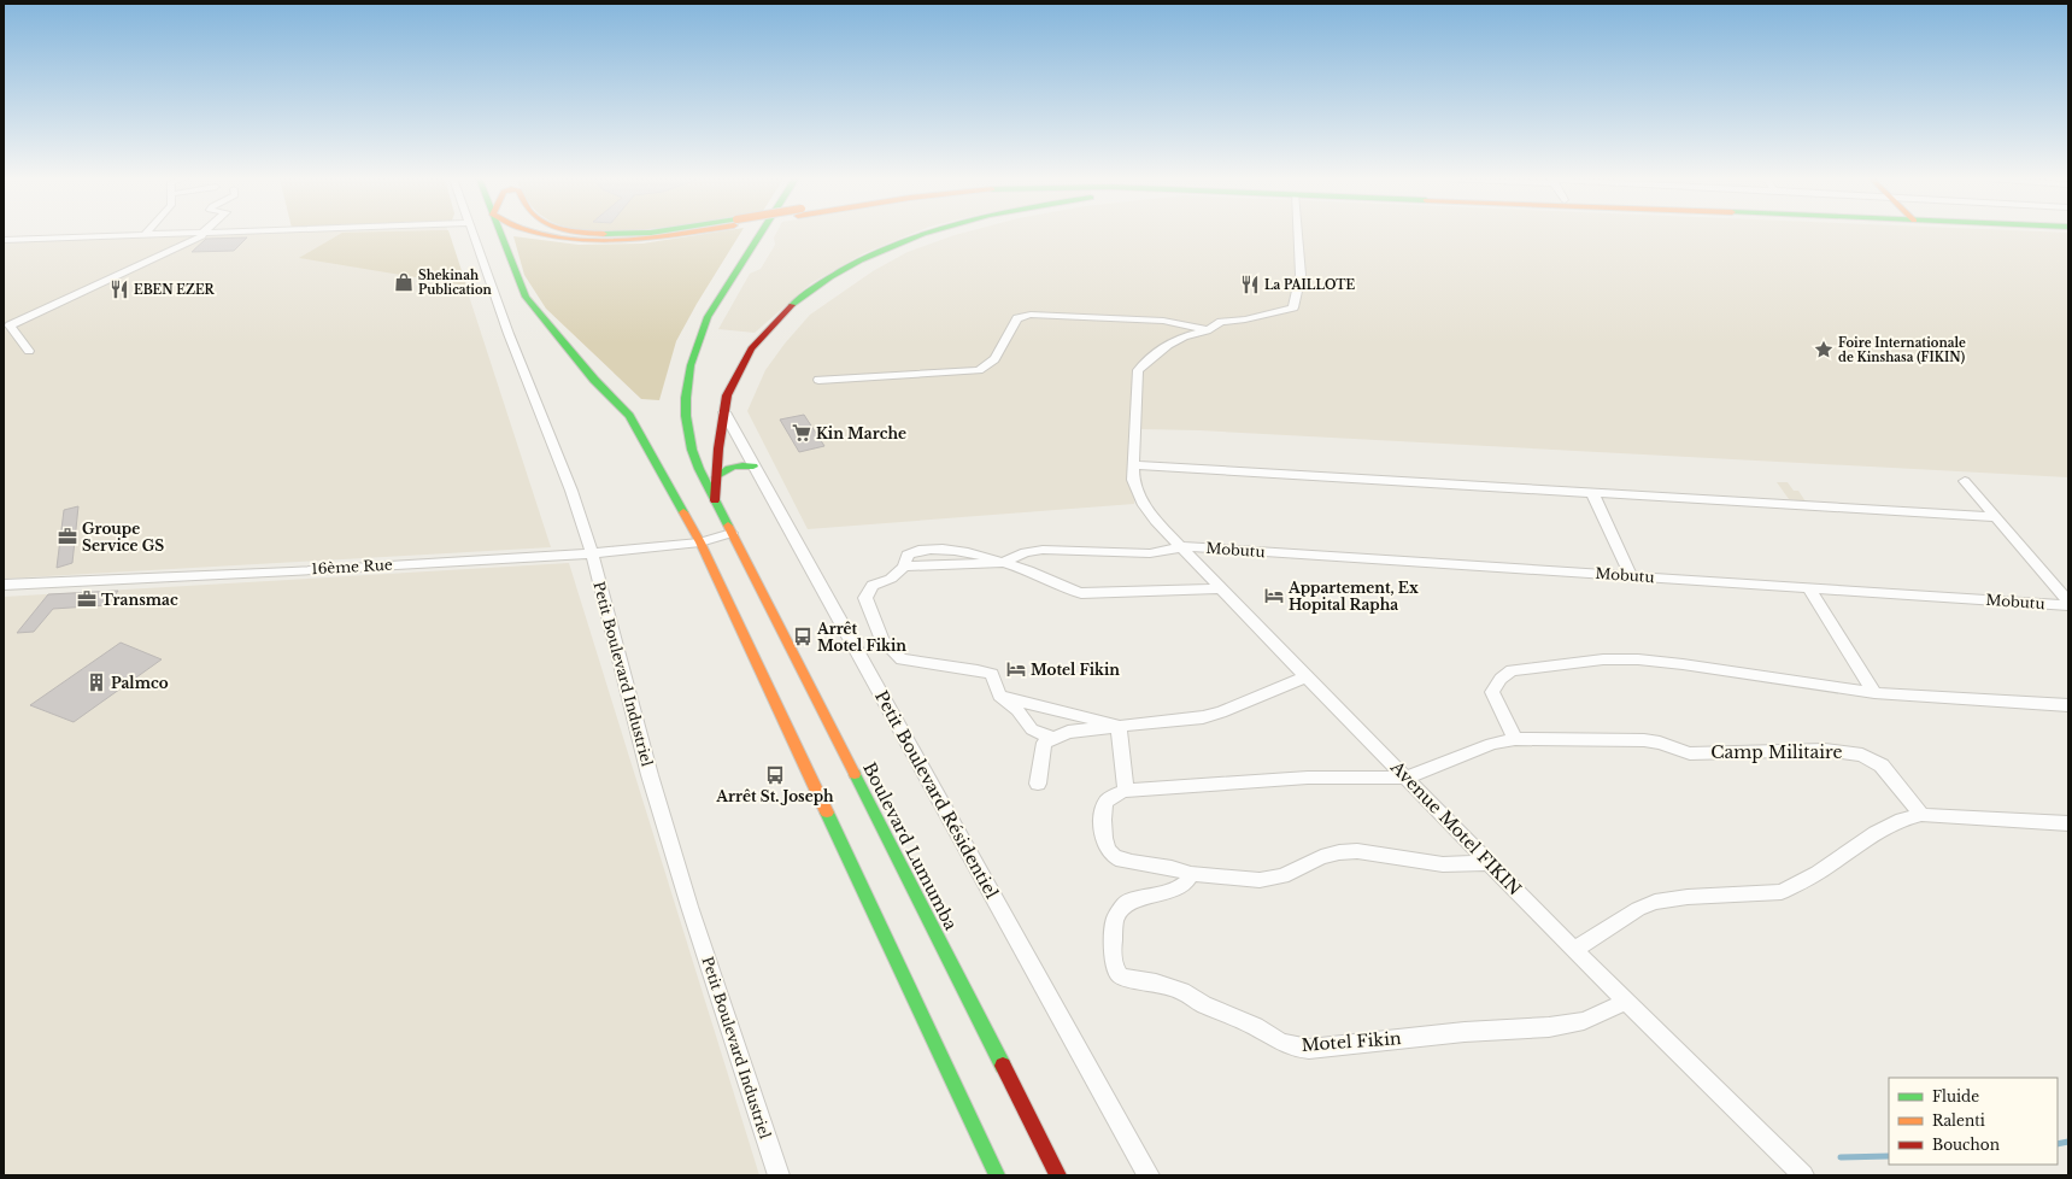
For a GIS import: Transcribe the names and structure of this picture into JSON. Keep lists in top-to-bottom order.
{
  "streets": {
    "main road": ["Boulevard Lumumba"],
    "street": [
      "Mobutu",
      "16ème Rue",
      "Petit Boulevard Industriel",
      "Camp Militaire",
      "Petit Boulevard Résidentiel",
      "Avenue Motel FIKIN",
      "Motel Fikin"
    ]
  },
  "crossings": [
    ["Mobutu", "Avenue Motel FIKIN"],
    ["16ème Rue", "Petit Boulevard Industriel"],
    ["16ème Rue", "Boulevard Lumumba"],
    ["Camp Militaire", "Avenue Motel FIKIN"],
    ["Avenue Motel FIKIN", "Motel Fikin"]
  ],
  "places": {
    "shop": ["Shekinah Publication"],
    "restaurant": ["La PAILLOTE", "EBEN EZER"],
    "place": ["Foire Internationale de Kinshasa (FIKIN)"],
    "supermarket": ["Kin Marche"],
    "office": ["Groupe Service GS", "Transmac"],
    "hotel": ["Appartement, Ex Hopital Rapha", "Motel Fikin"],
    "bus stop": ["Arrêt Motel Fikin", "Arrêt St. Joseph"],
    "building": ["Palmco"]
  },
  "legend": ["Fluide", "Ralenti", "Bouchon"]
}
